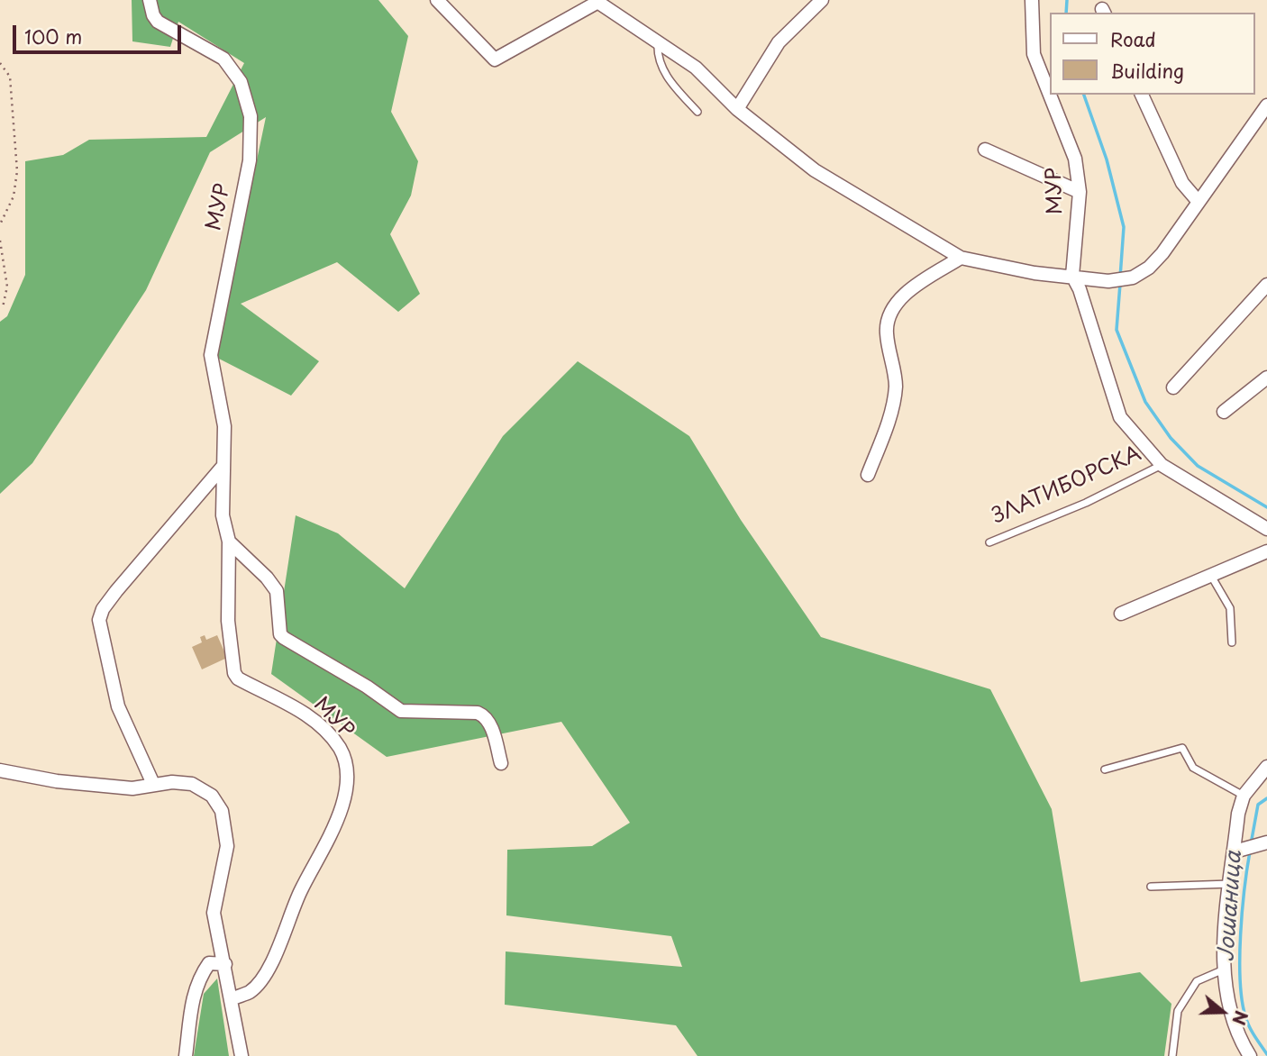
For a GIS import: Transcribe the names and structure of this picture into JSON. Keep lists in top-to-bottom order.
{
  "streets": {
    "street": ["МУР", "ЗЛАТИБОРСКА"]
  },
  "crossings": [
    ["МУР", "ЗЛАТИБОРСКА"]
  ],
  "water": ["Јошаница"],
  "legend": ["Road", "Building"],
  "scale_bar": "100 m",
  "north": "right"
}
